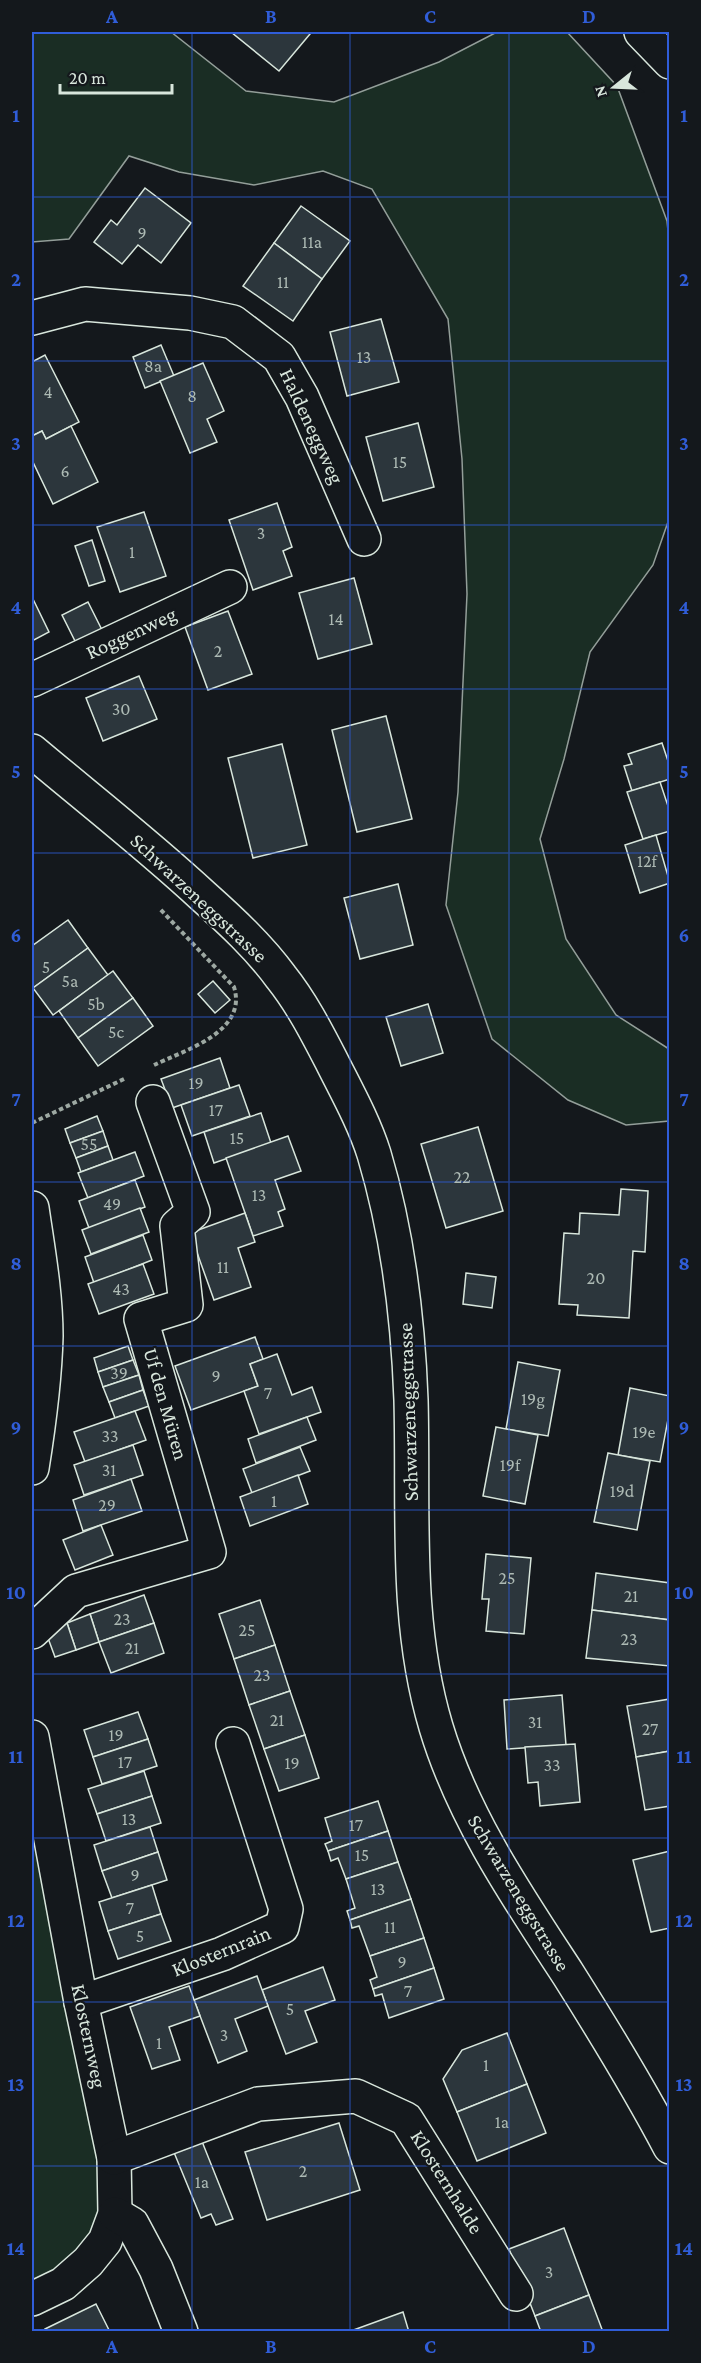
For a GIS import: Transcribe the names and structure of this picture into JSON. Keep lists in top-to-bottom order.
{
  "streets": {
    "street": [
      "Haldeneggweg",
      "Roggenweg",
      "Schwarzeneggstrasse",
      "Uf den Müren",
      "Klosternrain",
      "Klosternweg",
      "Klosternhalde"
    ]
  },
  "crossings": [
    ["Klosternrain", "Klosternweg"],
    ["Klosternweg", "Klosternhalde"]
  ],
  "house_numbers": [
    "9",
    "11a",
    "11",
    "13",
    "8a",
    "4",
    "8",
    "15",
    "6",
    "3",
    "1",
    "14",
    "2",
    "30",
    "12f",
    "5",
    "5a",
    "5b",
    "5c",
    "19",
    "17",
    "15",
    "55",
    "22",
    "13",
    "49",
    "11",
    "20",
    "43",
    "39",
    "9",
    "7",
    "19g",
    "19e",
    "33",
    "19f",
    "31",
    "19d",
    "1",
    "29",
    "25",
    "21",
    "23",
    "25",
    "23",
    "21",
    "23",
    "21",
    "31",
    "27",
    "19",
    "17",
    "19",
    "33",
    "13",
    "17",
    "15",
    "9",
    "13",
    "7",
    "11",
    "5",
    "9",
    "7",
    "5",
    "3",
    "1",
    "1",
    "1a",
    "2",
    "1a",
    "3"
  ],
  "scale_bar": "20 m",
  "north": "left",
  "grid": {
    "columns": [
      "A",
      "B",
      "C",
      "D"
    ],
    "rows": [
      "1",
      "2",
      "3",
      "4",
      "5",
      "6",
      "7",
      "8",
      "9",
      "10",
      "11",
      "12",
      "13",
      "14"
    ]
  }
}
